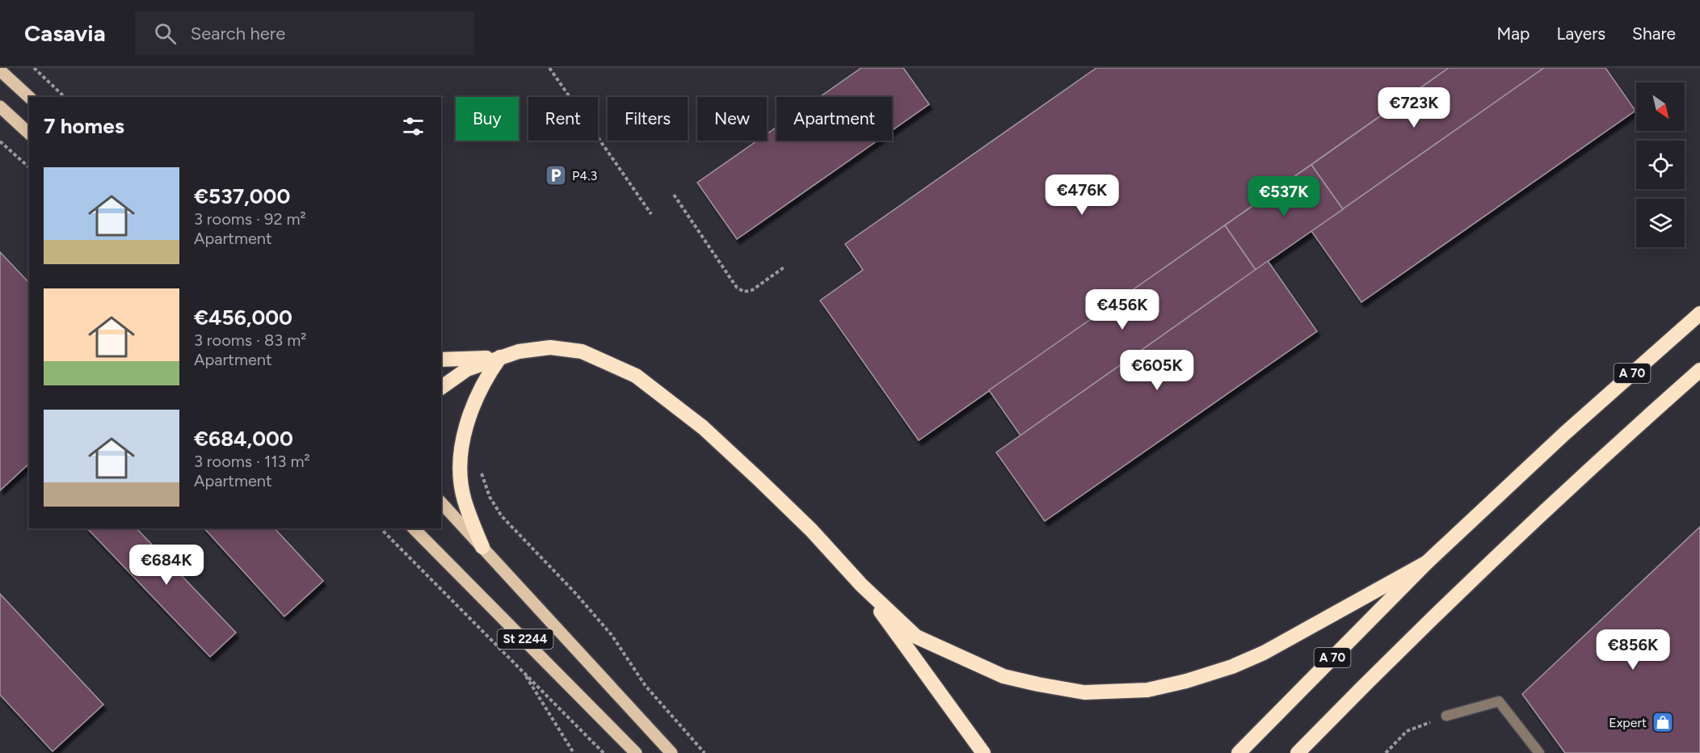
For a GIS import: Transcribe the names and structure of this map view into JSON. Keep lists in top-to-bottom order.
{
  "streets": {
    "highway": ["A 70"],
    "main road": ["St 2244"]
  },
  "places": {
    "parking": ["P4.3"],
    "shop": ["Expert"]
  },
  "north": "bottom right",
  "page": {
    "header": "Casavia",
    "search": "Search here",
    "nav": ["Map", "Layers", "Share"],
    "price": [
      "€723K",
      "€476K",
      "€537K",
      "€456K",
      "€605K",
      "€684K",
      "€856K"
    ],
    "chip": [
      "Buy",
      "Rent",
      "Filters",
      "New",
      "Apartment"
    ],
    "heading": "7 homes",
    "list": [
      {
        "name": "€537,000",
        "note": "3 rooms · 92 m² · Apartment"
      },
      {
        "name": "€456,000",
        "note": "3 rooms · 83 m² · Apartment"
      },
      {
        "name": "€684,000",
        "note": "3 rooms · 113 m² · Apartment"
      }
    ]
  }
}
